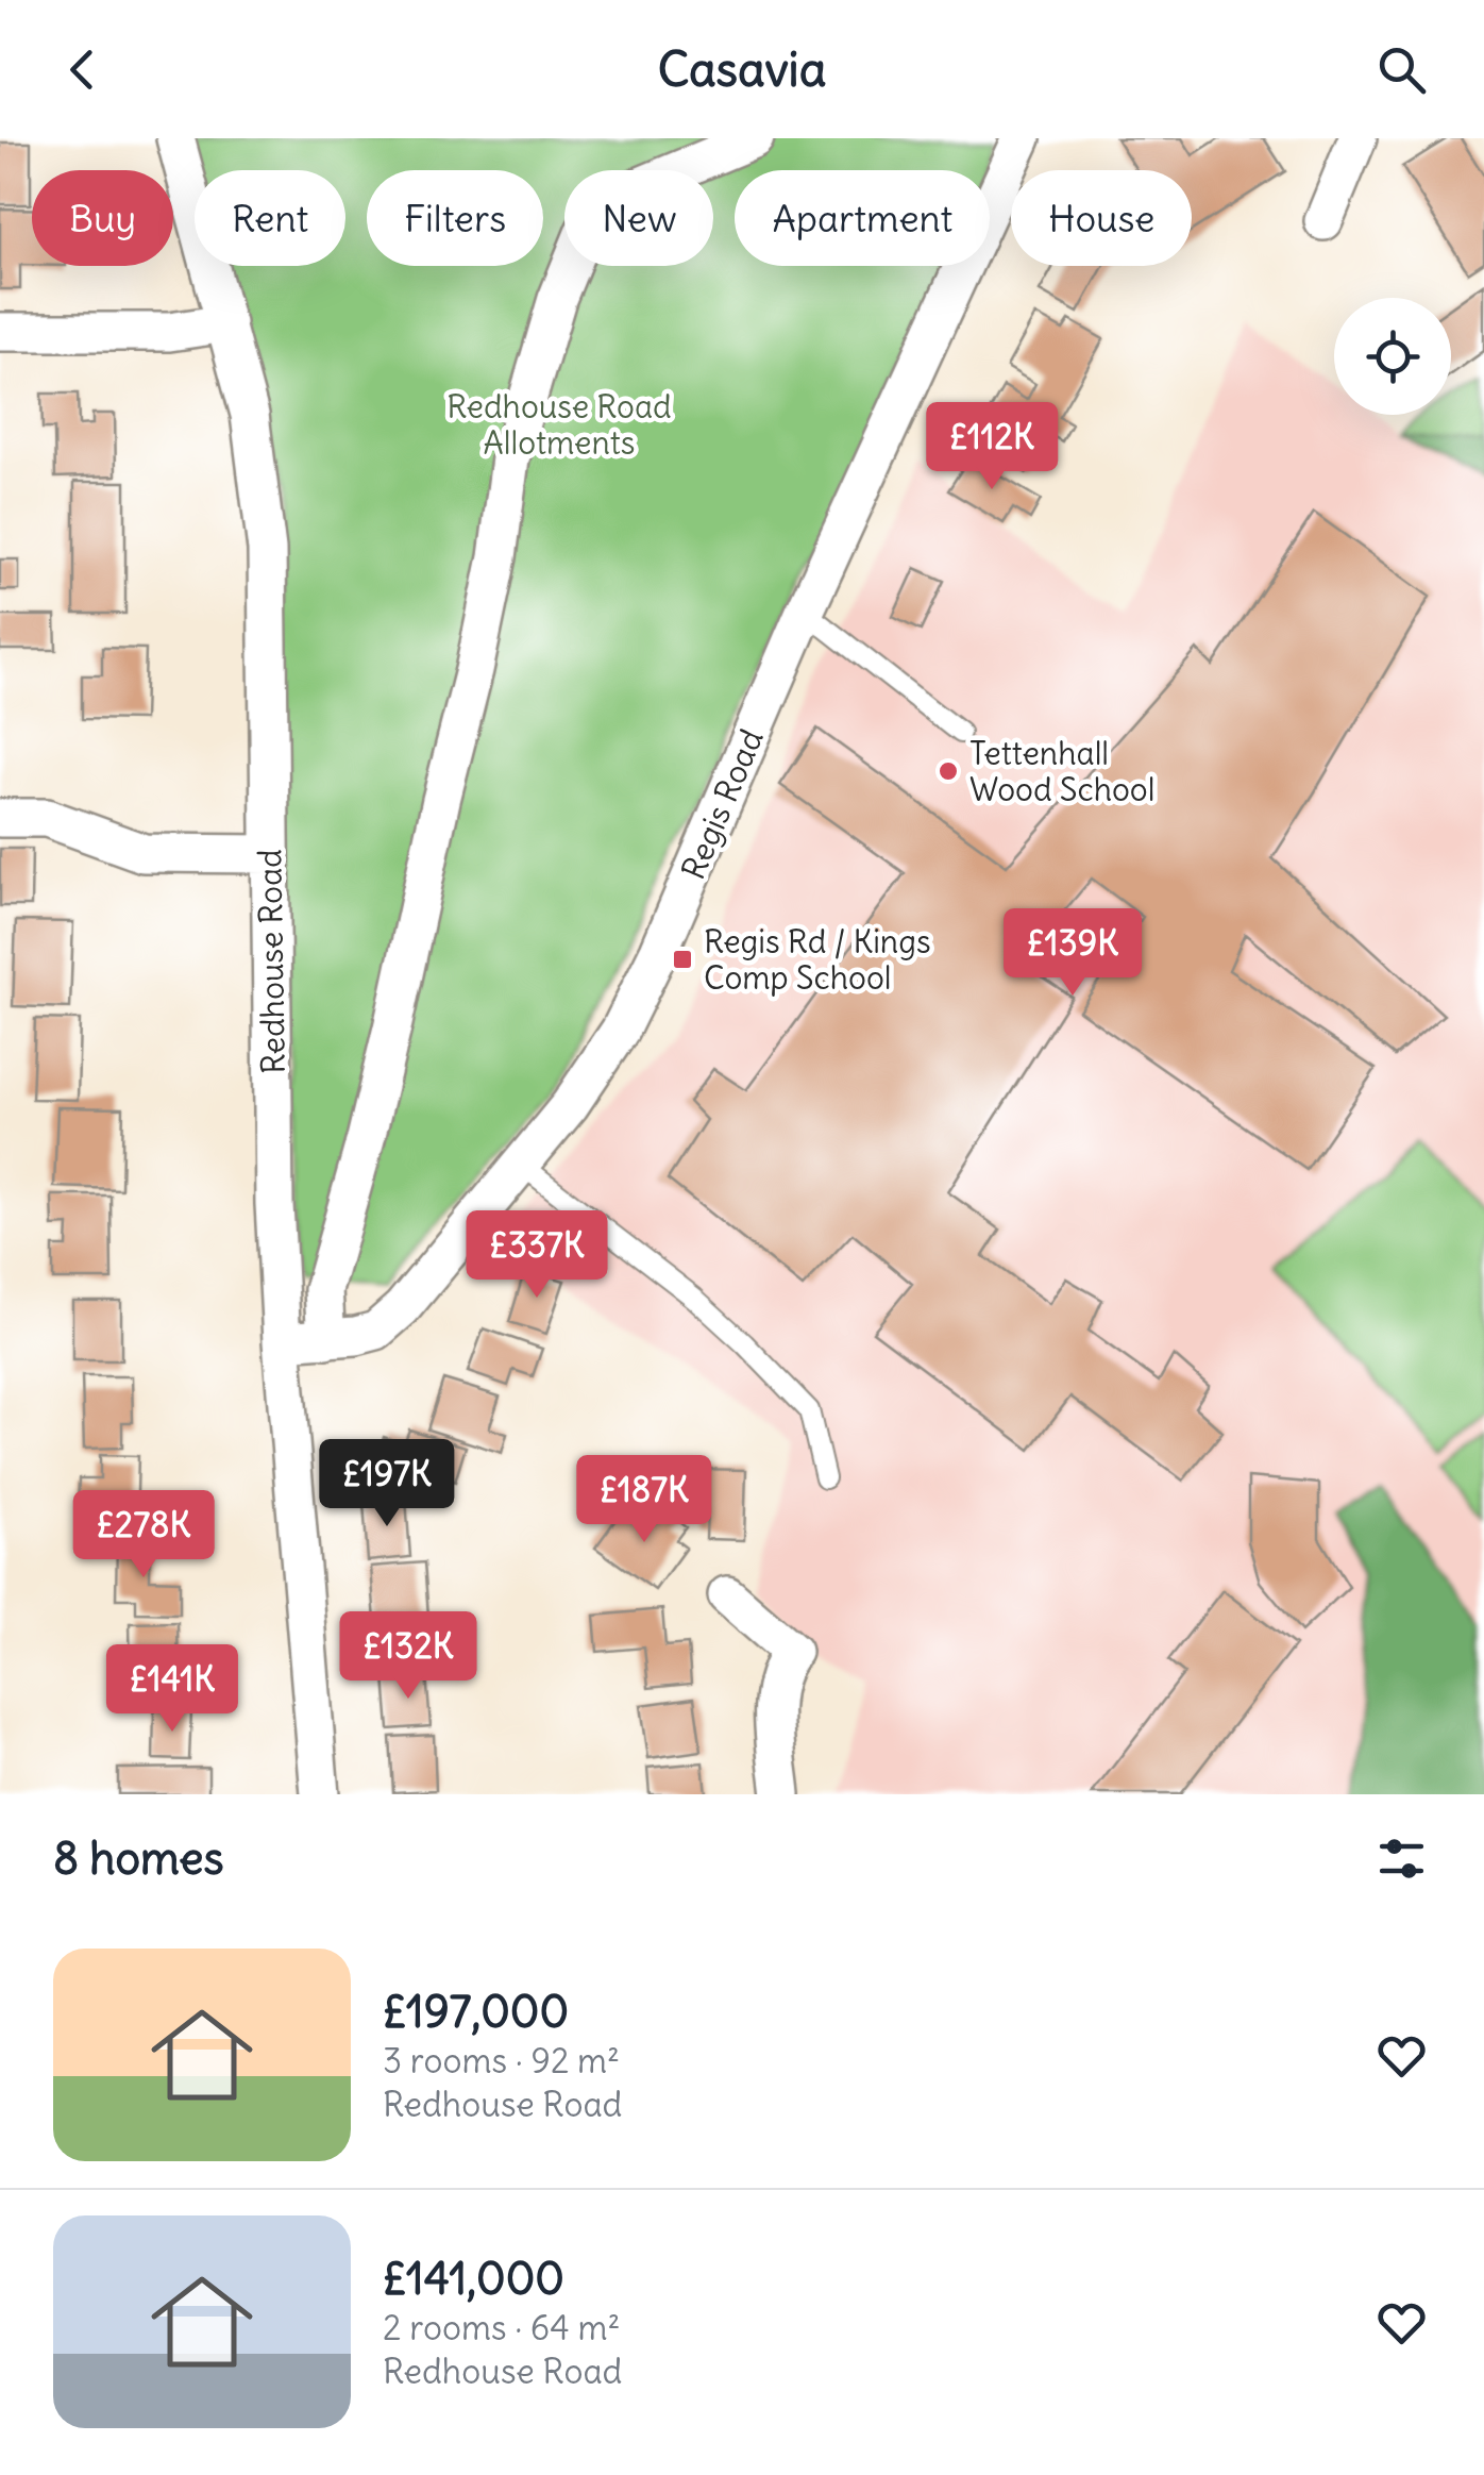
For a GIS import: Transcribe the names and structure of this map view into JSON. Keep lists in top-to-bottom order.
{
  "streets": {
    "street": ["Regis Road", "Redhouse Road"]
  },
  "crossings": [
    ["Regis Road", "Redhouse Road"]
  ],
  "parks": ["Redhouse Road Allotments"],
  "places": {
    "other": ["Tettenhall Wood School"],
    "transit": ["Regis Rd / Kings Comp School"]
  },
  "page": {
    "header": "Casavia",
    "chip": [
      "Buy",
      "Rent",
      "Filters",
      "New",
      "Apartment",
      "House"
    ],
    "price": [
      "£112K",
      "£139K",
      "£337K",
      "£197K",
      "£187K",
      "£278K",
      "£132K",
      "£141K"
    ],
    "heading": "8 homes",
    "list": [
      {
        "name": "£197,000",
        "note": "3 rooms · 92 m² · Redhouse Road"
      },
      {
        "name": "£141,000",
        "note": "2 rooms · 64 m² · Redhouse Road"
      }
    ]
  }
}
